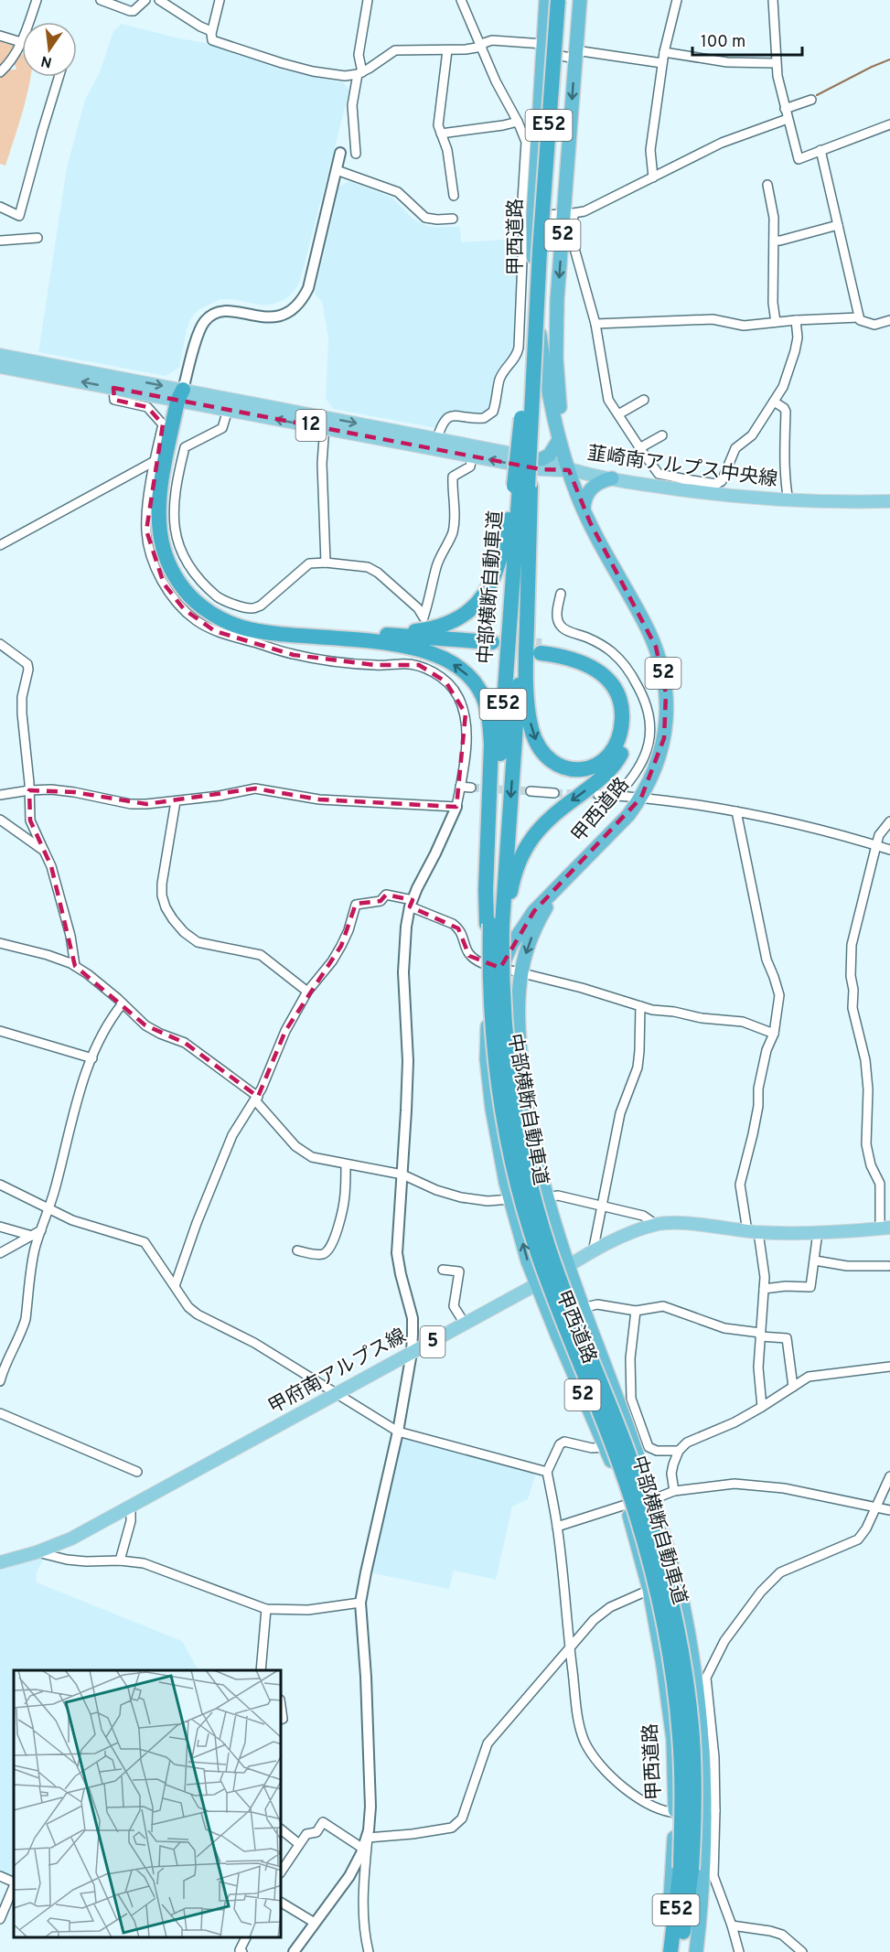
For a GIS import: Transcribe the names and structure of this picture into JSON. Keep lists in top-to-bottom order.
{
  "streets": {
    "highway": [
      "E52",
      "52",
      "甲西道路",
      "中部横断自動車道"
    ],
    "main road": [
      "12",
      "韮崎南アルプス中央線",
      "5",
      "甲府南アルプス線"
    ]
  },
  "crossings": [
    ["甲西道路", "12"],
    ["甲西道路", "韮崎南アルプス中央線"],
    ["甲西道路", "甲府南アルプス線"],
    ["12", "韮崎南アルプス中央線"]
  ],
  "scale_bar": "100 m",
  "north": "bottom"
}
